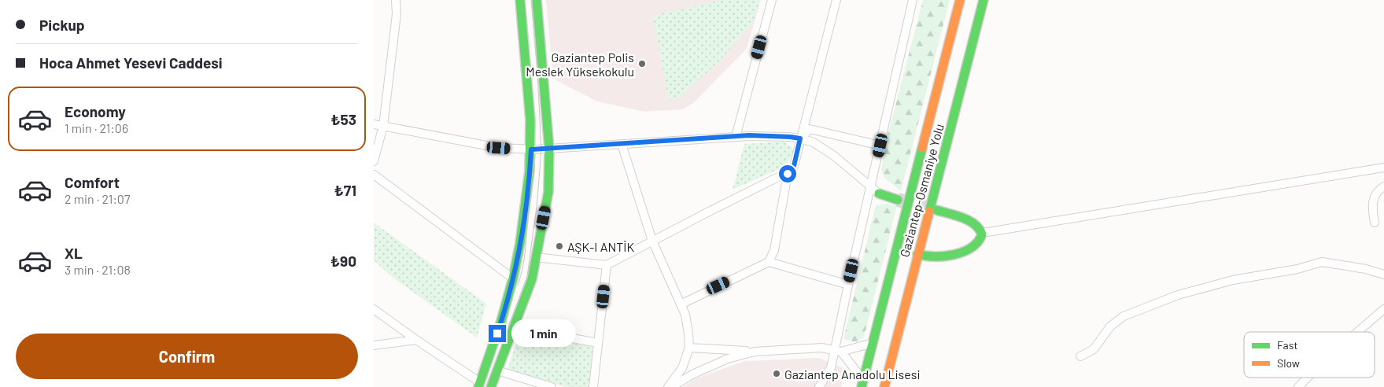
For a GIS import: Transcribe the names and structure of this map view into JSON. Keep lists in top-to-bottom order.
{
  "streets": {
    "main road": ["Gaziantep-Osmaniye Yolu"]
  },
  "places": ["Gaziantep Polis Meslek Yüksekokulu", "AŞK-I ANTİK", "Gaziantep Anadolu Lisesi"],
  "legend": ["Fast", "Slow"],
  "page": {
    "banner": ["Pickup", "Hoca Ahmet Yesevi Caddesi"],
    "list": [
      {
        "name": "Economy",
        "note": "1 min · 21:06",
        "value": "₺53"
      },
      {
        "name": "Comfort",
        "note": "2 min · 21:07",
        "value": "₺71"
      },
      {
        "name": "XL",
        "note": "3 min · 21:08",
        "value": "₺90"
      }
    ],
    "bubble": "1 min",
    "buttons": "Confirm"
  }
}
